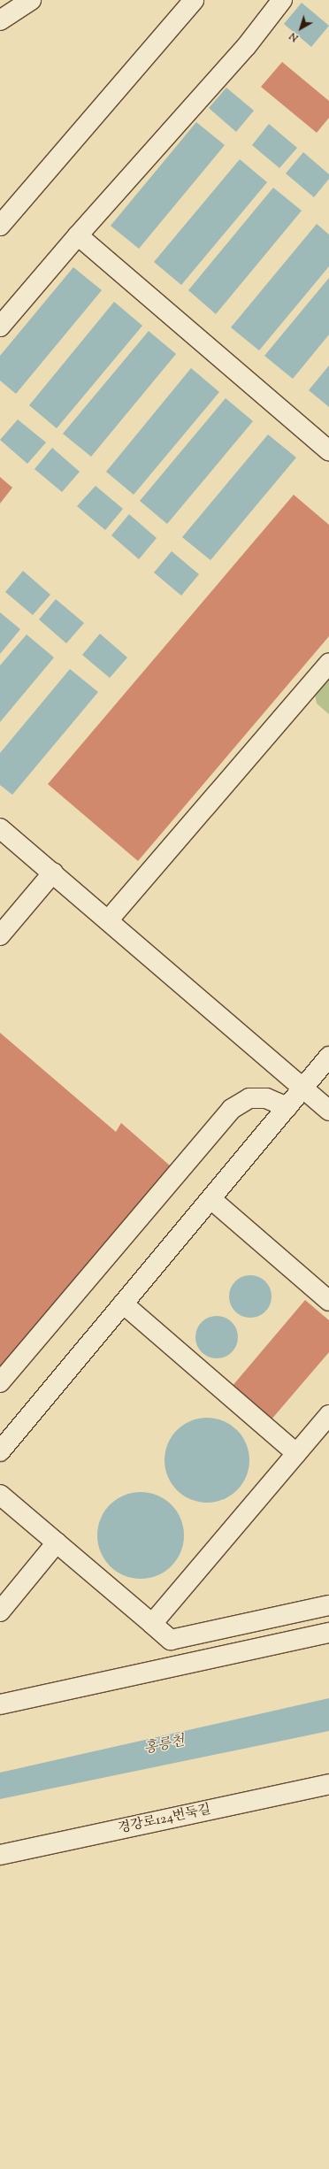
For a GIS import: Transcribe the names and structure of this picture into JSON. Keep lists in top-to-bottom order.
{
  "streets": {
    "street": ["경강로124번둑길"]
  },
  "water": ["홍릉천"],
  "north": "bottom left"
}
